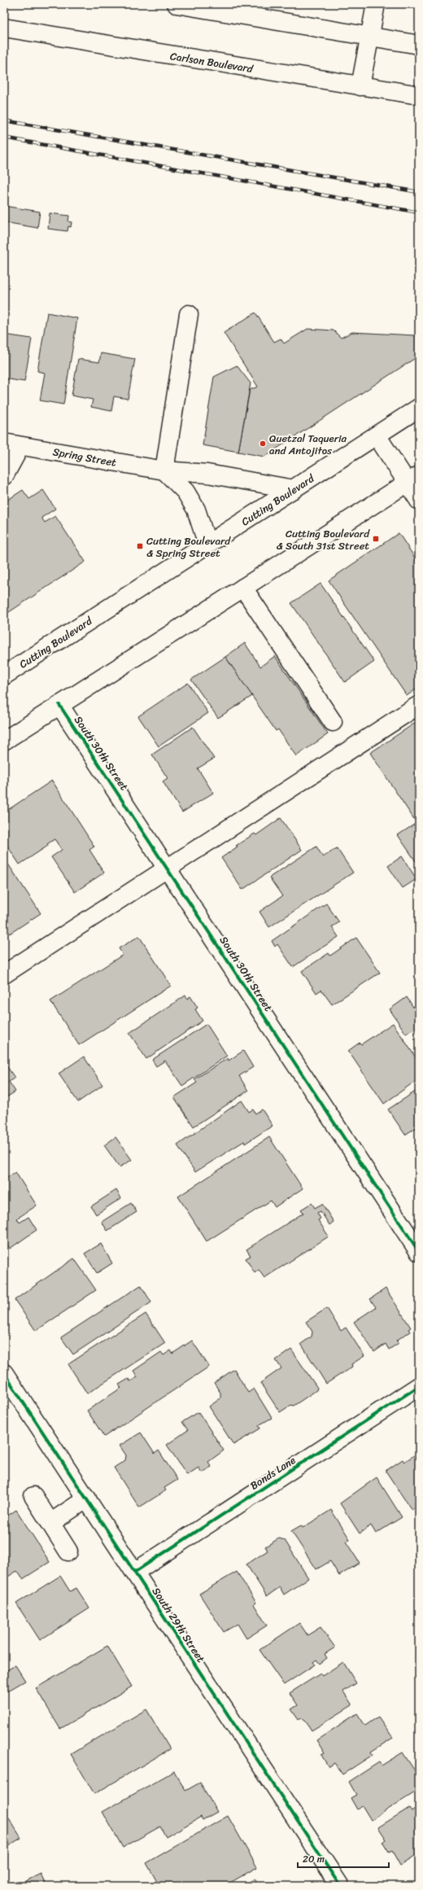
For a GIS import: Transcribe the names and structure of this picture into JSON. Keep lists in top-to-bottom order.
{
  "streets": {
    "street": [
      "Carlson Boulevard",
      "Spring Street",
      "Cutting Boulevard",
      "South 30th Street",
      "Bonds Lane",
      "South 29th Street"
    ]
  },
  "crossings": [
    ["Spring Street", "Cutting Boulevard"],
    ["Bonds Lane", "South 29th Street"]
  ],
  "places": {
    "other": ["Quetzal Taqueria and Antojitos"],
    "transit": ["Cutting Boulevard & South 31st Street", "Cutting Boulevard & Spring Street"]
  },
  "scale_bar": "20 m"
}
